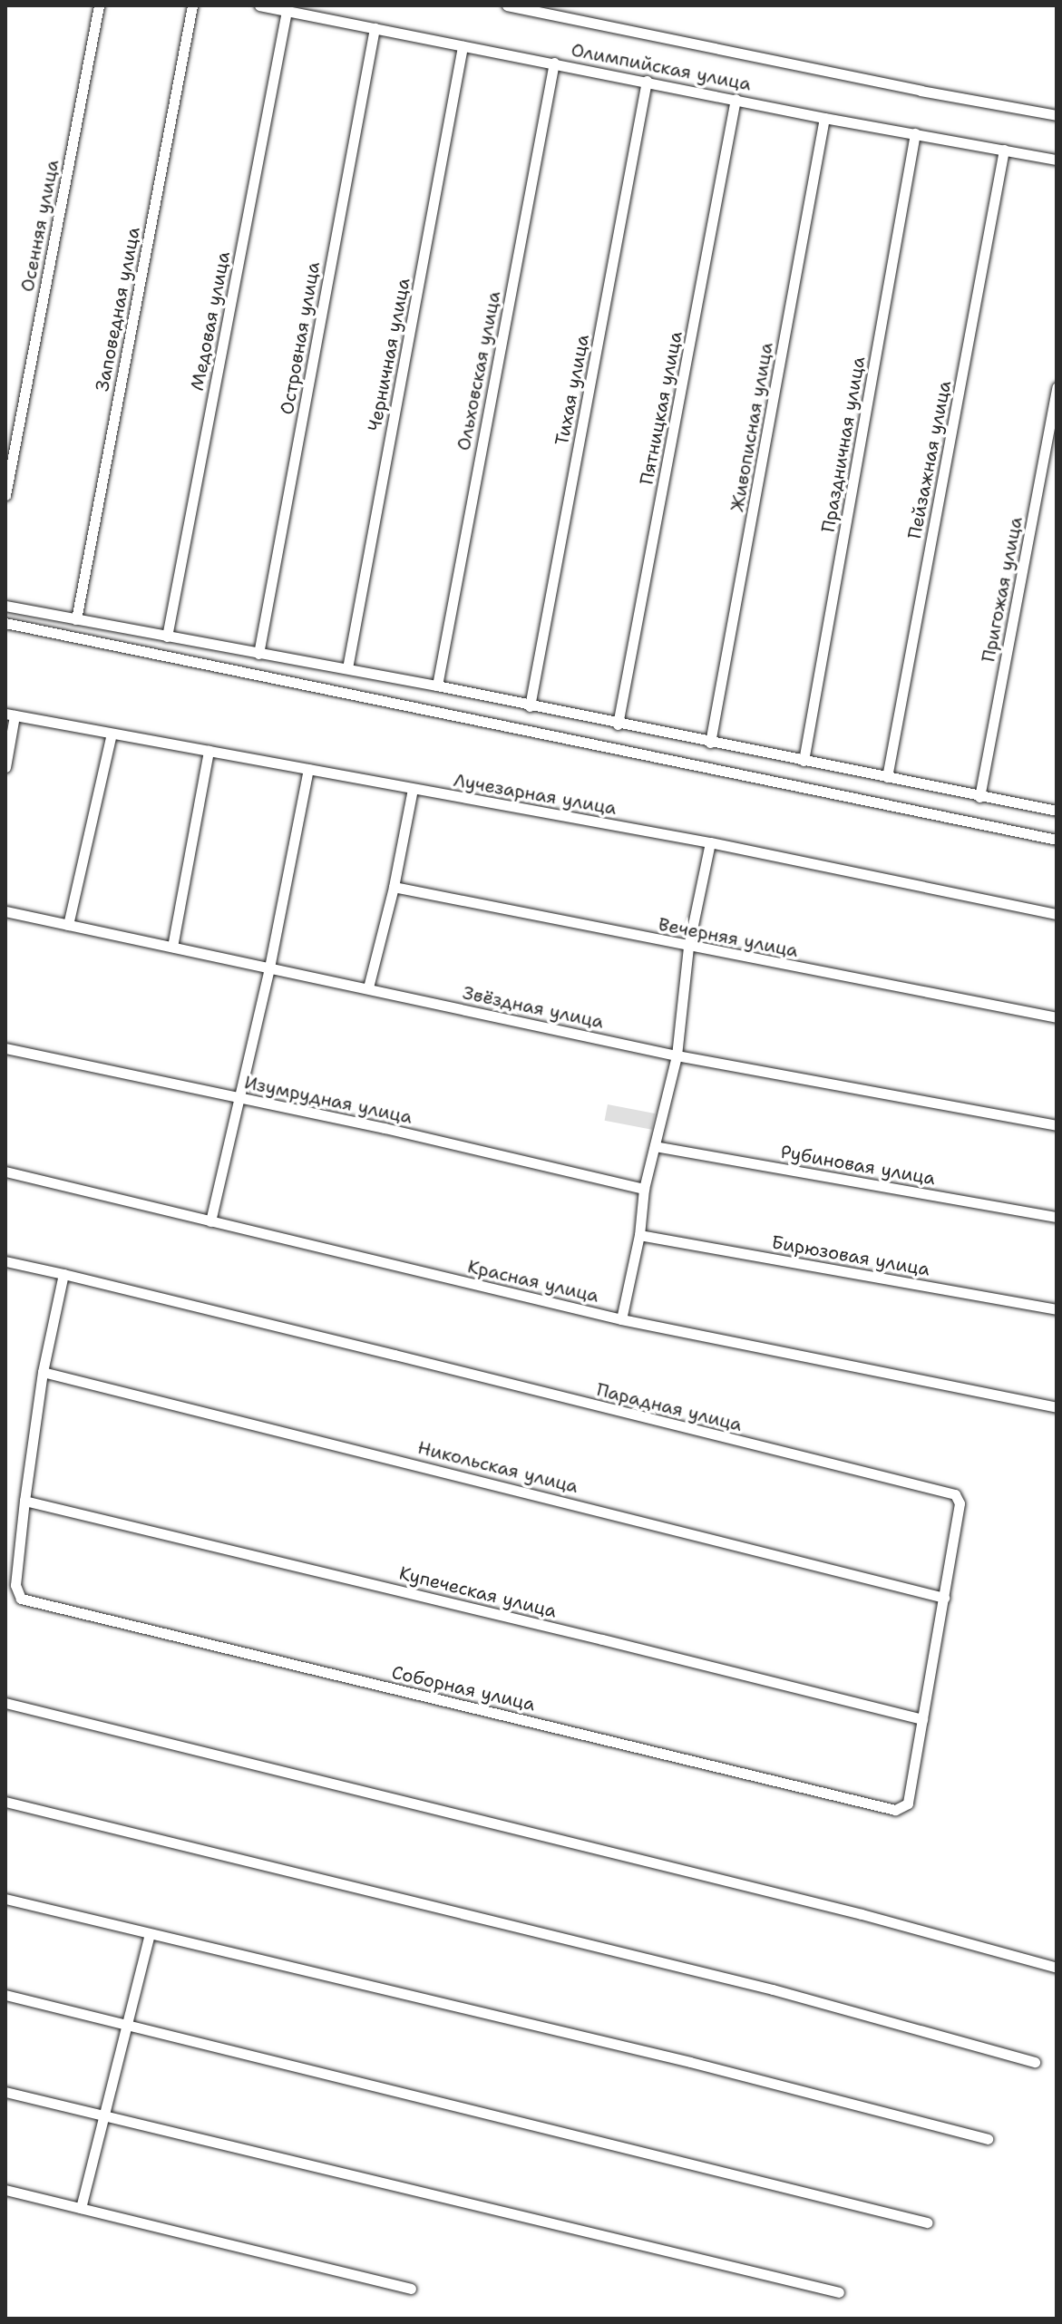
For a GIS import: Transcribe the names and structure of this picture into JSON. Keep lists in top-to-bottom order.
{
  "streets": {
    "street": [
      "Олимпийская улица",
      "Осенняя улица",
      "Заповедная улица",
      "Медовая улица",
      "Островная улица",
      "Черничная улица",
      "Ольховская улица",
      "Тихая улица",
      "Пятницкая улица",
      "Живописная улица",
      "Праздничная улица",
      "Пейзажная улица",
      "Пригожая улица",
      "Лучезарная улица",
      "Вечерняя улица",
      "Звёздная улица",
      "Изумрудная улица",
      "Рубиновая улица",
      "Бирюзовая улица",
      "Красная улица",
      "Парадная улица",
      "Никольская улица",
      "Купеческая улица",
      "Соборная улица"
    ]
  },
  "crossings": [
    ["Олимпийская улица", "Медовая улица"],
    ["Олимпийская улица", "Островная улица"],
    ["Олимпийская улица", "Черничная улица"],
    ["Олимпийская улица", "Ольховская улица"],
    ["Олимпийская улица", "Тихая улица"],
    ["Олимпийская улица", "Пятницкая улица"],
    ["Олимпийская улица", "Живописная улица"],
    ["Олимпийская улица", "Праздничная улица"],
    ["Олимпийская улица", "Пейзажная улица"],
    ["Парадная улица", "Никольская улица"],
    ["Парадная улица", "Купеческая улица"],
    ["Парадная улица", "Соборная улица"],
    ["Купеческая улица", "Соборная улица"]
  ]
}
